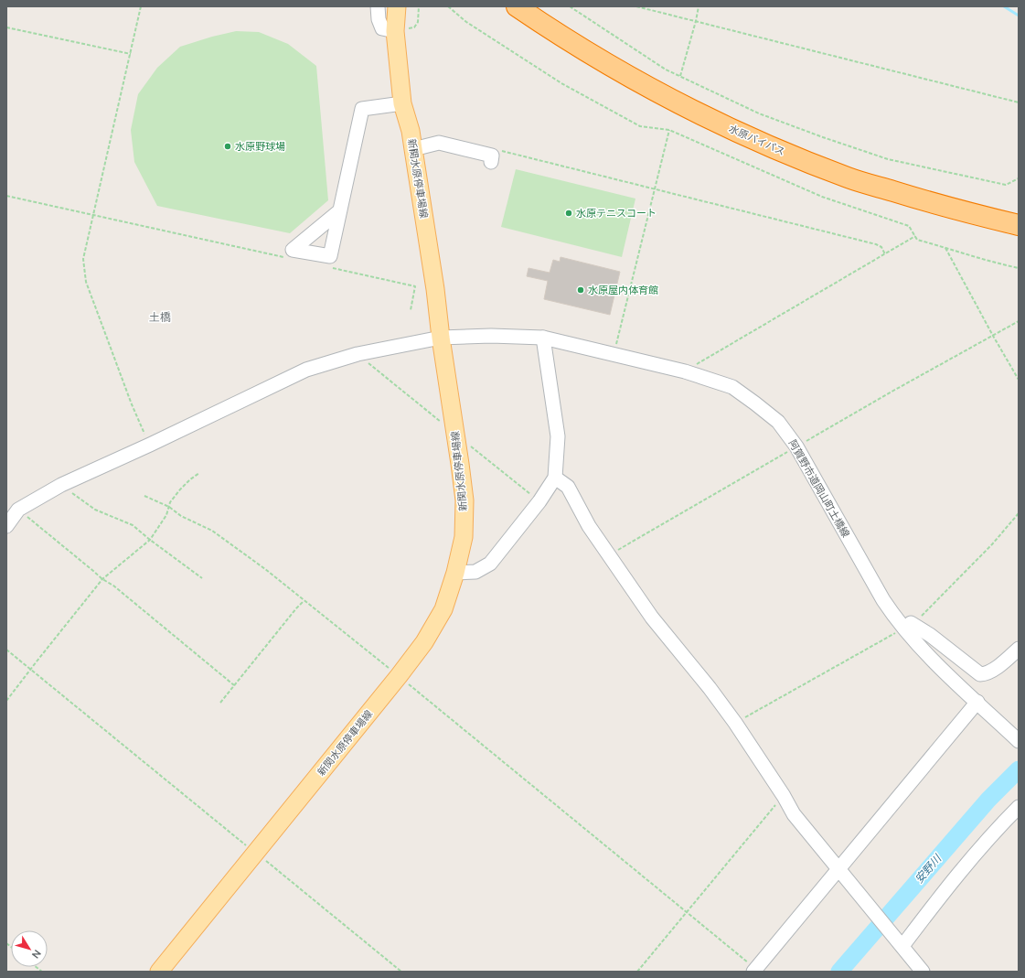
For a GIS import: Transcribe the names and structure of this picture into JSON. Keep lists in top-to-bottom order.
{
  "streets": {
    "highway": ["水原バイパス"],
    "main road": ["新関水原停車場線"],
    "street": ["阿賀野市道岡山町土橋線"]
  },
  "crossings": [
    ["新関水原停車場線", "阿賀野市道岡山町土橋線"]
  ],
  "districts": ["土橋"],
  "water": ["安野川"],
  "places": ["水原野球場", "水原テニスコート", "水原屋内体育館"],
  "north": "bottom right"
}
